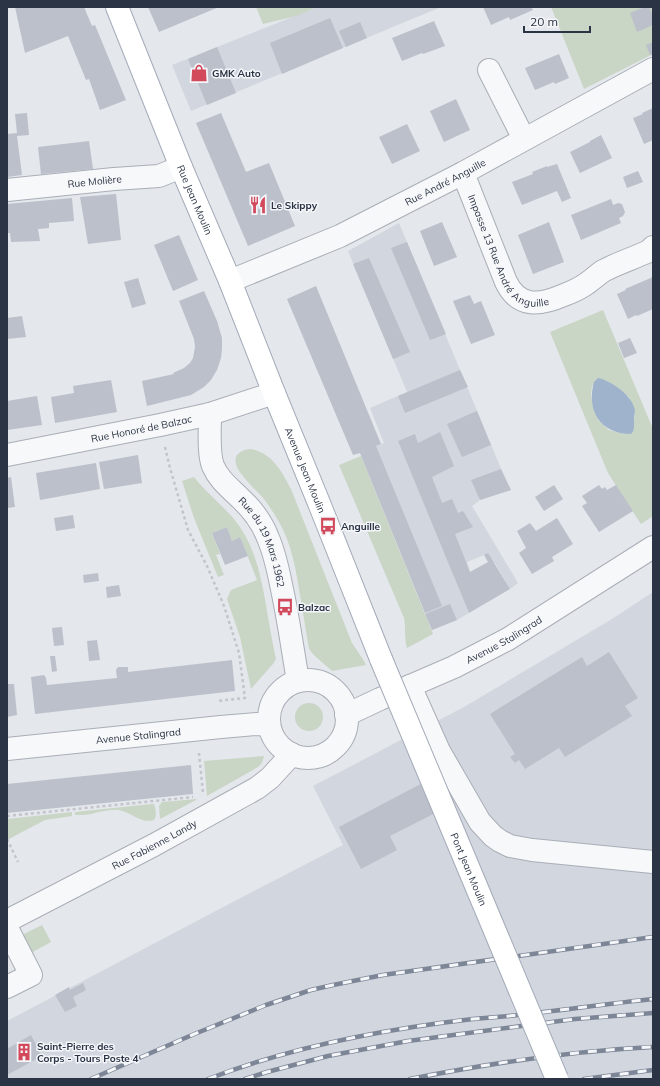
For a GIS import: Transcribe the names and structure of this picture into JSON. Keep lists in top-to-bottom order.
{
  "streets": {
    "main road": ["Rue Jean Moulin", "Avenue Jean Moulin", "Pont Jean Moulin"],
    "street": [
      "Rue Molière",
      "Rue André Anguille",
      "Impasse 13 Rue André Anguille",
      "Rue Honoré de Balzac",
      "Rue du 19 Mars 1962",
      "Avenue Stalingrad",
      "Rue Fabienne Landy"
    ]
  },
  "crossings": [
    ["Rue Molière", "Rue Jean Moulin"],
    ["Rue André Anguille", "Rue Jean Moulin"],
    ["Rue André Anguille", "Impasse 13 Rue André Anguille"],
    ["Rue Jean Moulin", "Rue Honoré de Balzac"],
    ["Rue Jean Moulin", "Avenue Jean Moulin"],
    ["Rue Honoré de Balzac", "Avenue Jean Moulin"],
    ["Rue Honoré de Balzac", "Rue du 19 Mars 1962"],
    ["Avenue Jean Moulin", "Pont Jean Moulin"],
    ["Rue du 19 Mars 1962", "Avenue Stalingrad"],
    ["Rue du 19 Mars 1962", "Rue Fabienne Landy"],
    ["Avenue Stalingrad", "Rue Fabienne Landy"]
  ],
  "places": {
    "shop": ["GMK Auto"],
    "restaurant": ["Le Skippy"],
    "bus stop": ["Anguille", "Balzac"],
    "building": ["Saint-Pierre des Corps - Tours Poste 4"]
  },
  "scale_bar": "20 m"
}
